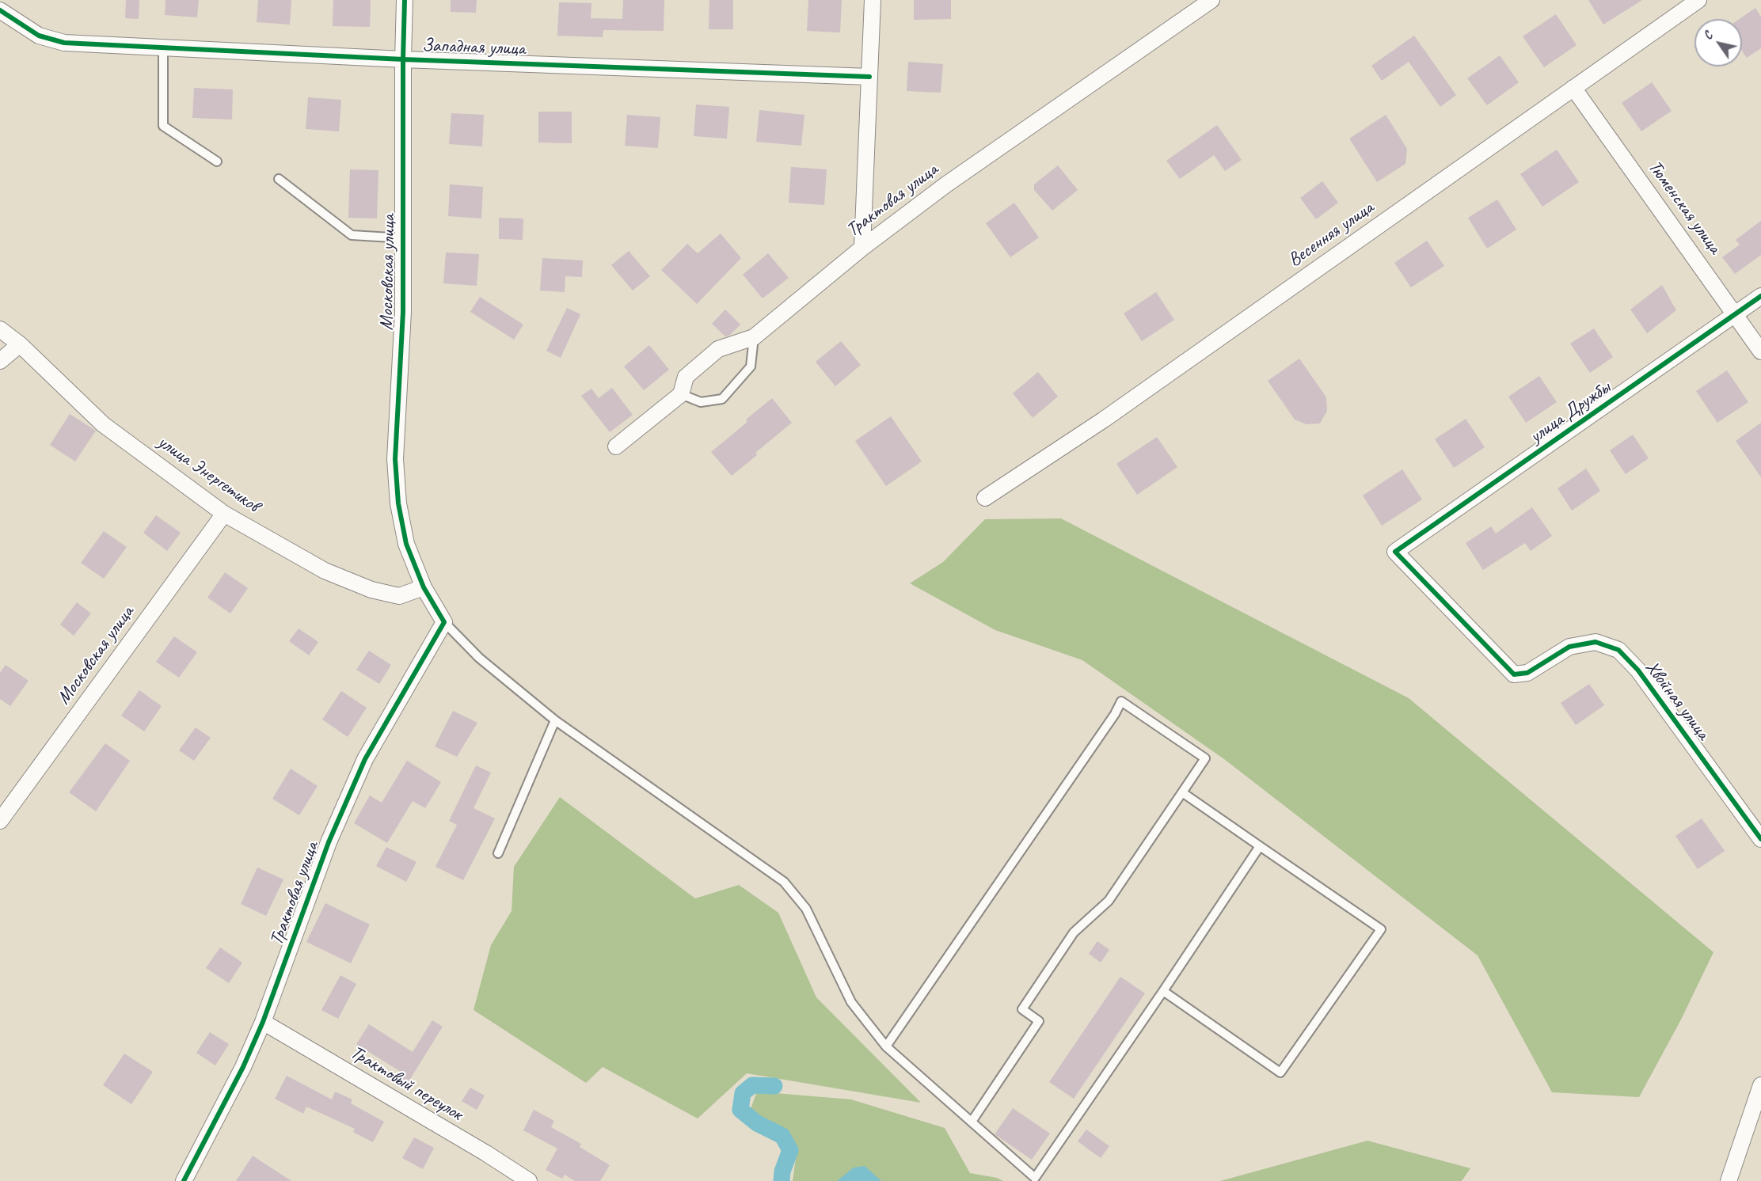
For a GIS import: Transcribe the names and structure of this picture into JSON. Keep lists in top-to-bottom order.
{
  "streets": {
    "street": [
      "Западная улица",
      "Трактовая улица",
      "Тюменская улица",
      "Весенняя улица",
      "Московская улица",
      "улица Дружбы",
      "улица Энергетиков",
      "Хвойная улица",
      "Трактовый переулок"
    ]
  },
  "crossings": [
    ["Западная улица", "Московская улица"],
    ["Трактовая улица", "Московская улица"],
    ["Трактовая улица", "Трактовый переулок"],
    ["Тюменская улица", "Весенняя улица"],
    ["Тюменская улица", "улица Дружбы"],
    ["Московская улица", "улица Энергетиков"],
    ["улица Дружбы", "Хвойная улица"]
  ],
  "north": "top left"
}
